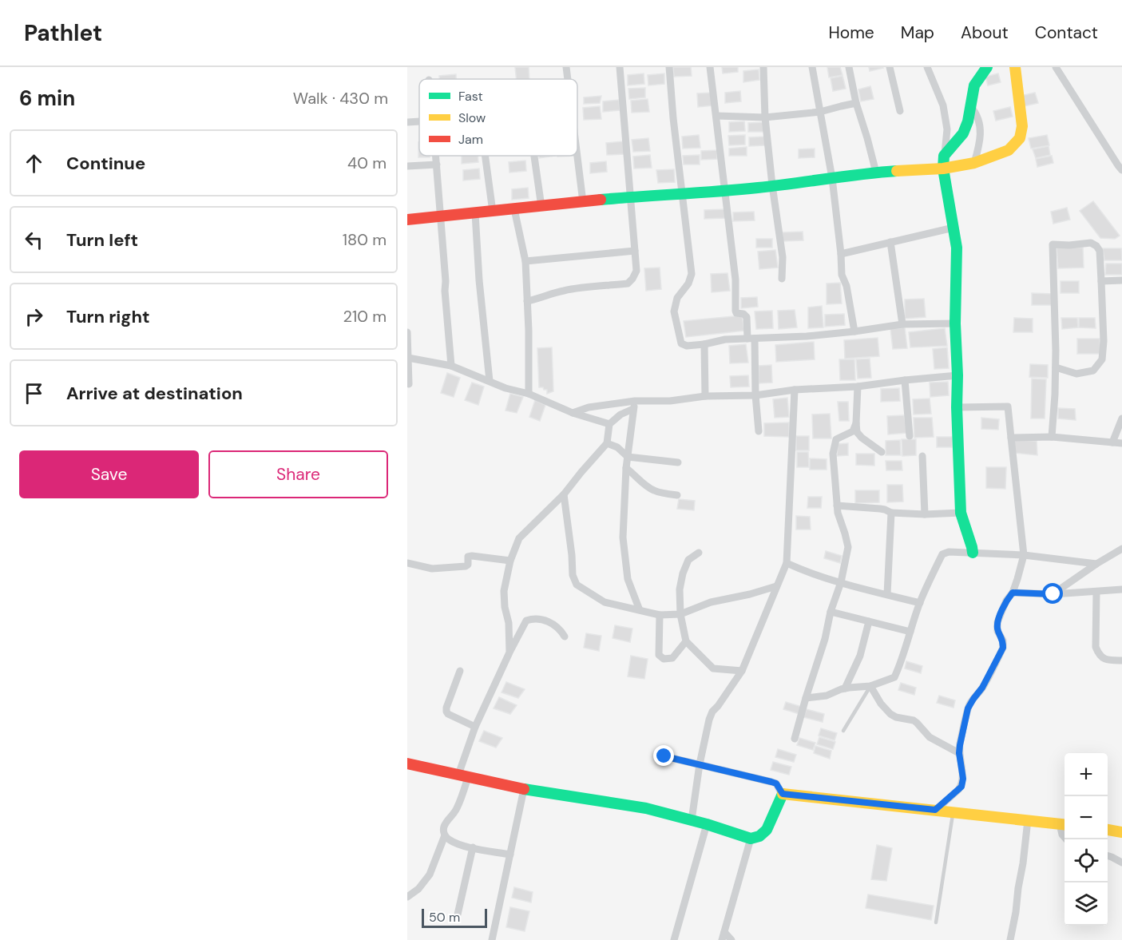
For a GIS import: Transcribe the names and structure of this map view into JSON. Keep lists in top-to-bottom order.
{
  "legend": ["Fast", "Slow", "Jam"],
  "scale_bar": "50 m",
  "page": {
    "header": "Pathlet",
    "nav": [
      "Home",
      "Map",
      "About",
      "Contact"
    ],
    "heading": ["6 min", "Walk · 430 m"],
    "list": [
      ["Continue", "40 m"],
      ["Turn left", "180 m"],
      ["Turn right", "210 m"],
      "Arrive at destination"
    ],
    "buttons": ["Save", "Share"],
    "map_buttons": ["+", "−"],
    "scale": "50 m"
  }
}
